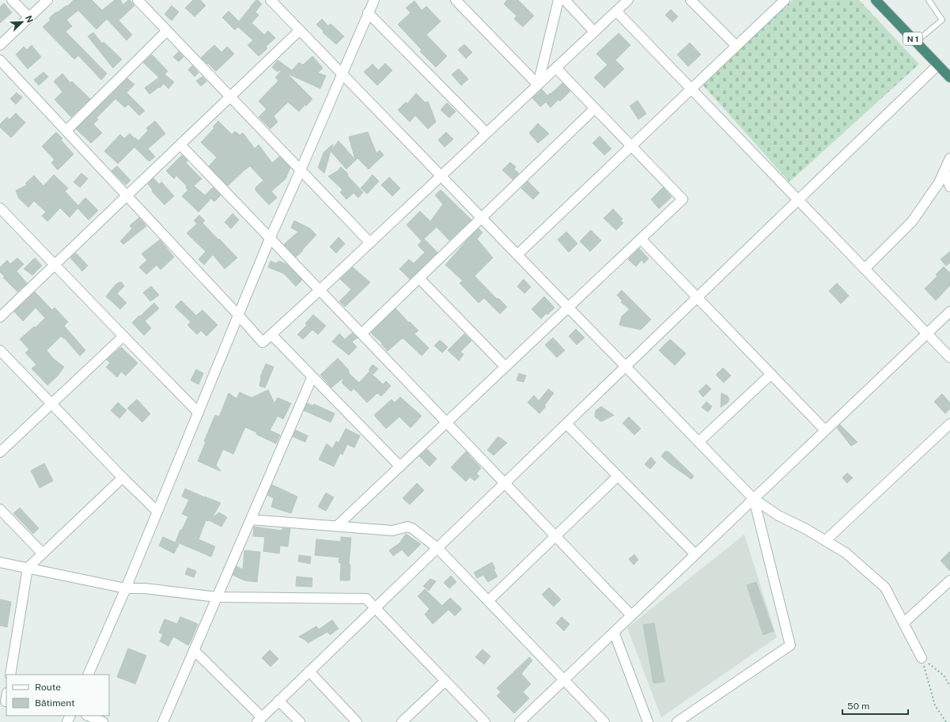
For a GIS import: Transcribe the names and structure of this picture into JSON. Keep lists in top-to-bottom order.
{
  "streets": {
    "highway": ["N 1"]
  },
  "legend": ["Route", "Bâtiment"],
  "scale_bar": "50 m",
  "north": "top right"
}
